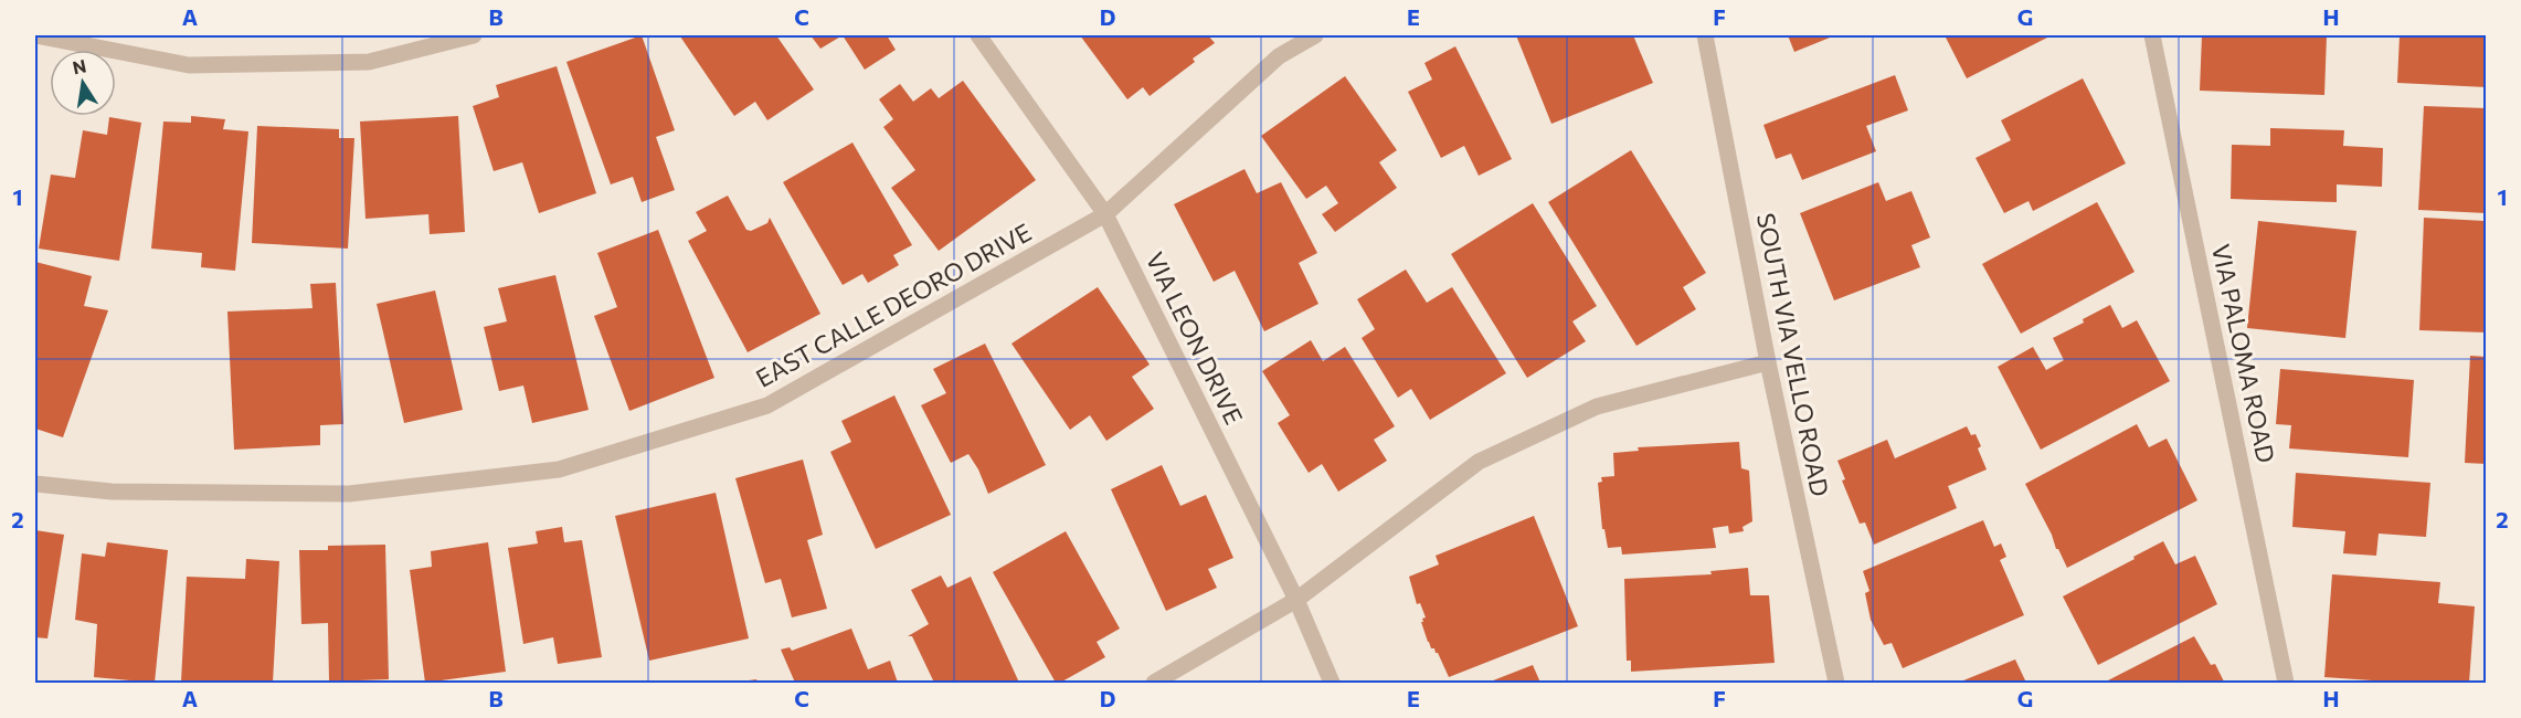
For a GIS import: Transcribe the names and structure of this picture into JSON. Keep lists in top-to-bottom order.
{
  "streets": {
    "lane": [
      "EAST CALLE DEORO DRIVE",
      "VIA LEON DRIVE",
      "VIA PALOMA ROAD",
      "SOUTH VIA VELLO ROAD"
    ]
  },
  "crossings": [
    ["EAST CALLE DEORO DRIVE", "VIA LEON DRIVE"]
  ],
  "north": "top",
  "grid": {
    "columns": [
      "A",
      "B",
      "C",
      "D",
      "E",
      "F",
      "G",
      "H"
    ],
    "rows": ["1", "2"]
  }
}
